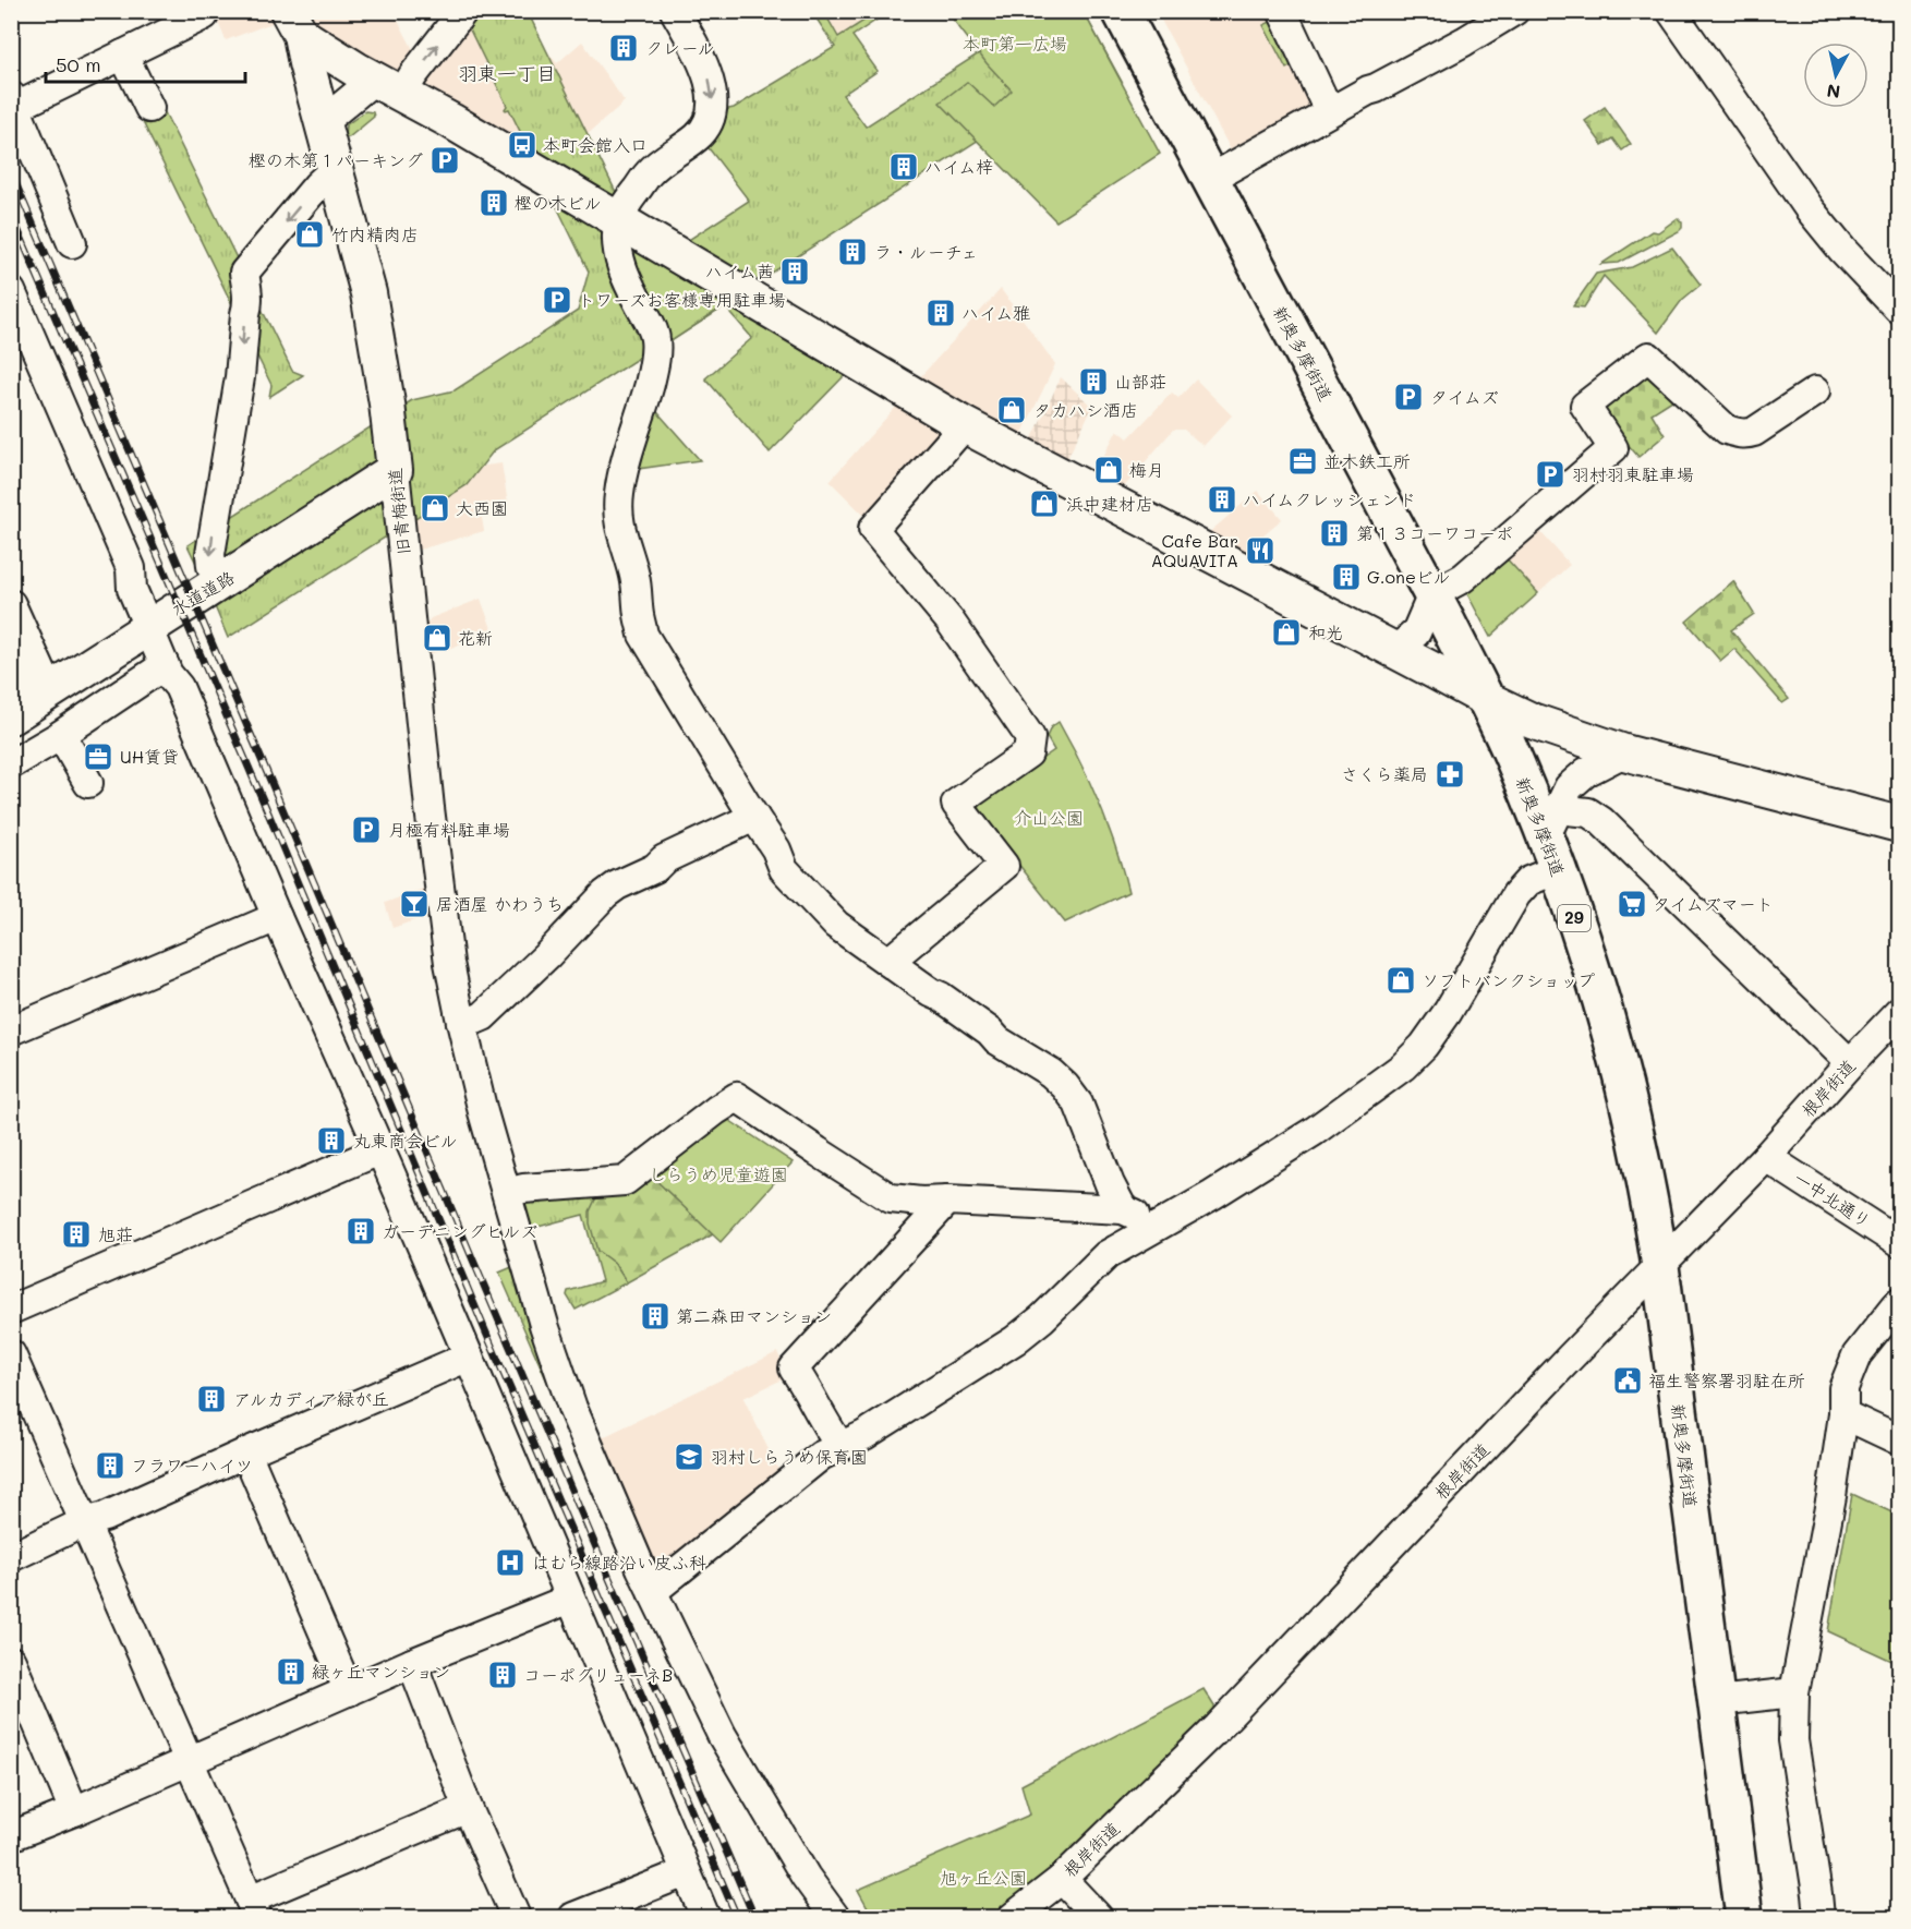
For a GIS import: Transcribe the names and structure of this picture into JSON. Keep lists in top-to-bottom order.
{
  "streets": {
    "main road": ["新奥多摩街道", "29"],
    "street": [
      "旧青梅街道",
      "水道道路",
      "根岸街道",
      "一中北通り"
    ]
  },
  "crossings": [
    ["新奥多摩街道", "根岸街道"],
    ["旧青梅街道", "水道道路"],
    ["根岸街道", "一中北通り"]
  ],
  "districts": ["羽東一丁目"],
  "parks": [
    "本町第一広場",
    "介山公園",
    "しらうめ児童遊園",
    "旭ヶ丘公園"
  ],
  "places": {
    "building": [
      "クレール",
      "ハイム梓",
      "樫の木ビル",
      "ラ・ルーチェ",
      "ハイム茜",
      "ハイム雅",
      "山部荘",
      "ハイムクレッシェンド",
      "第１３コーワコーポ",
      "G.oneビル",
      "丸東商会ビル",
      "ガーデニングヒルズ",
      "旭荘",
      "第二森田マンション",
      "アルカディア緑が丘",
      "フラワーハイツ",
      "緑ヶ丘マンション",
      "コーポグリューネB"
    ],
    "bus stop": ["本町会館入口"],
    "parking": [
      "樫の木第１パーキング",
      "トワーズお客様専用駐車場",
      "タイムズ",
      "羽村羽東駐車場",
      "月極有料駐車場"
    ],
    "shop": [
      "竹内精肉店",
      "タカハシ酒店",
      "梅月",
      "浜中建材店",
      "大西園",
      "和光",
      "花新",
      "ソフトバンクショップ"
    ],
    "office": ["並木鉄工所", "UH賃貸"],
    "restaurant": ["Cafe Bar AQUAVITA"],
    "pharmacy": ["さくら薬局"],
    "bar": ["居酒屋 かわうち"],
    "supermarket": ["タイムズマート"],
    "public building": ["福生警察署羽駐在所"],
    "school or university": ["羽村しらうめ保育園"],
    "hospital": ["はむら線路沿い皮ふ科"]
  },
  "scale_bar": "50 m",
  "north": "bottom"
}
